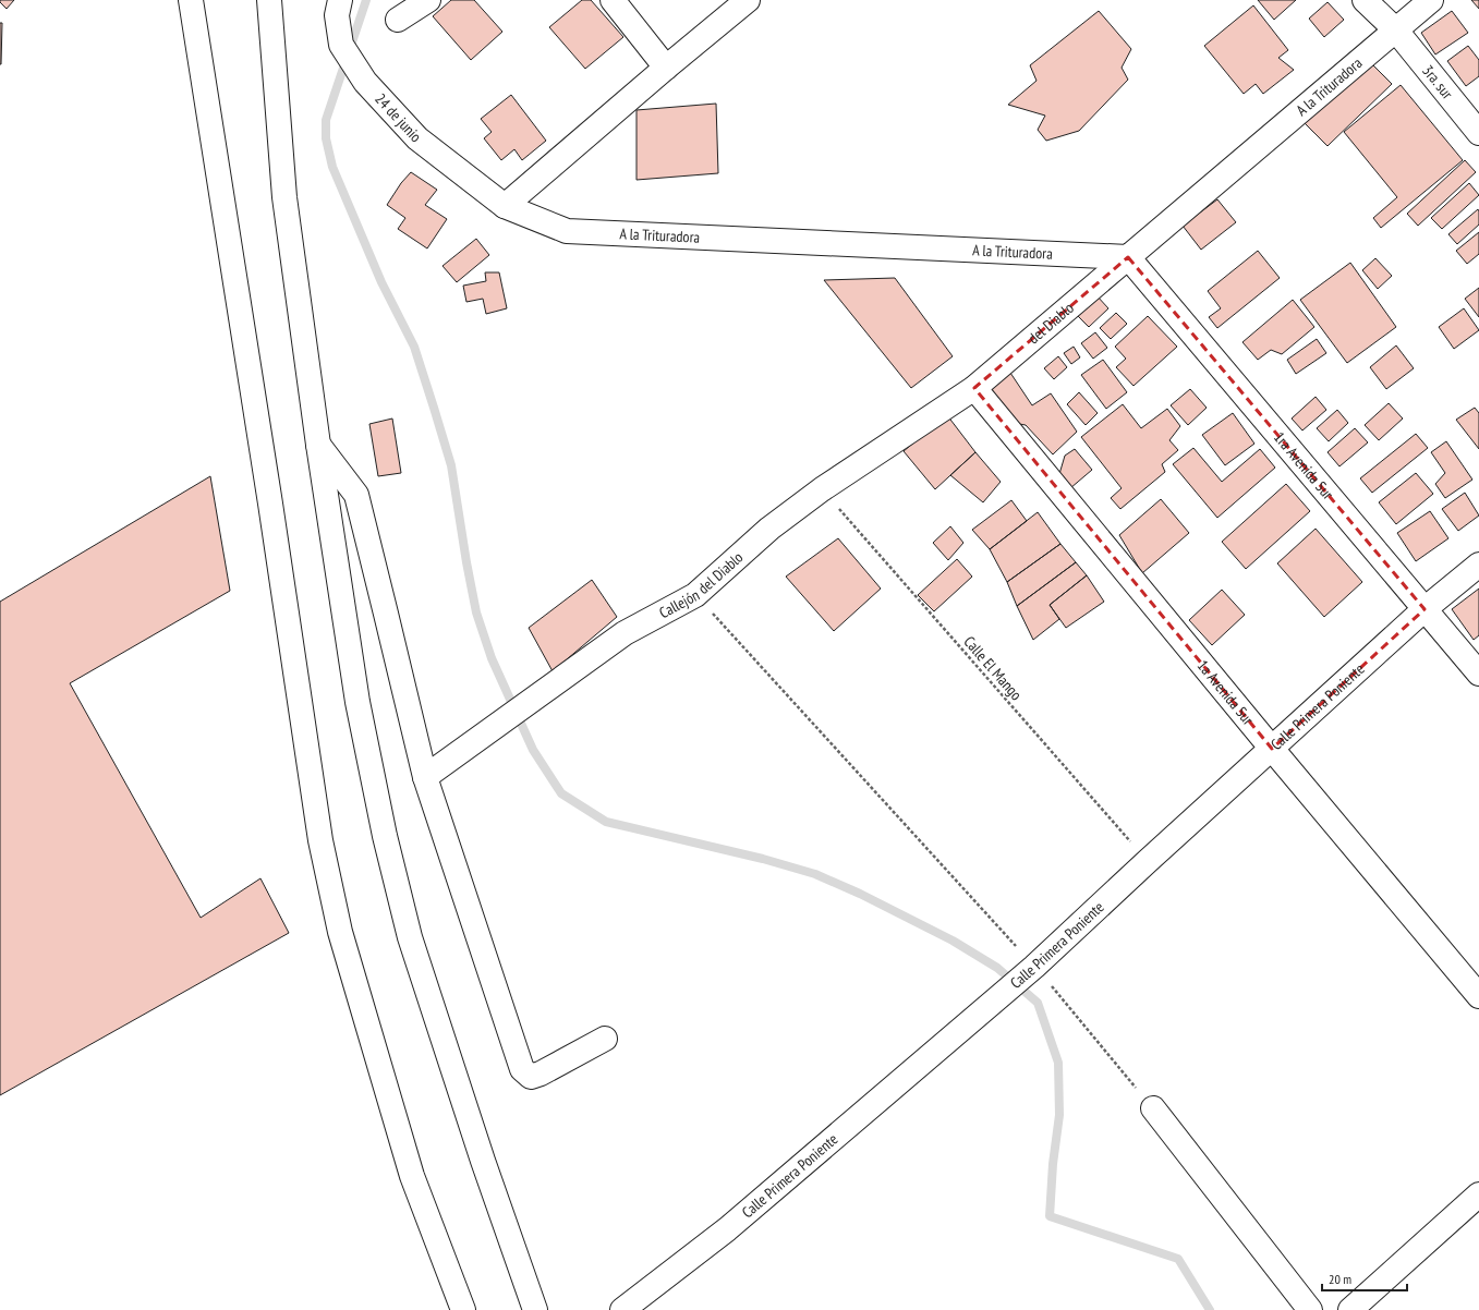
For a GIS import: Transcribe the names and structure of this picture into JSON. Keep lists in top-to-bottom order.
{
  "streets": {
    "street": [
      "3ra. sur",
      "A la Trituradora",
      "24 de junio",
      "del Diablo",
      "1ra Avenida Sur",
      "Callejón del Diablo",
      "1a Avenida Sur",
      "Calle Primera Poniente"
    ],
    "path": ["Calle El Mango"]
  },
  "crossings": [
    ["3ra. sur", "A la Trituradora"],
    ["A la Trituradora", "24 de junio"],
    ["A la Trituradora", "del Diablo"],
    ["A la Trituradora", "1ra Avenida Sur"],
    ["del Diablo", "1ra Avenida Sur"],
    ["del Diablo", "Callejón del Diablo"],
    ["del Diablo", "1a Avenida Sur"],
    ["1ra Avenida Sur", "Calle Primera Poniente"],
    ["Callejón del Diablo", "Calle El Mango"],
    ["Callejón del Diablo", "1a Avenida Sur"],
    ["Calle El Mango", "Calle Primera Poniente"],
    ["1a Avenida Sur", "Calle Primera Poniente"]
  ],
  "scale_bar": "20 m"
}
